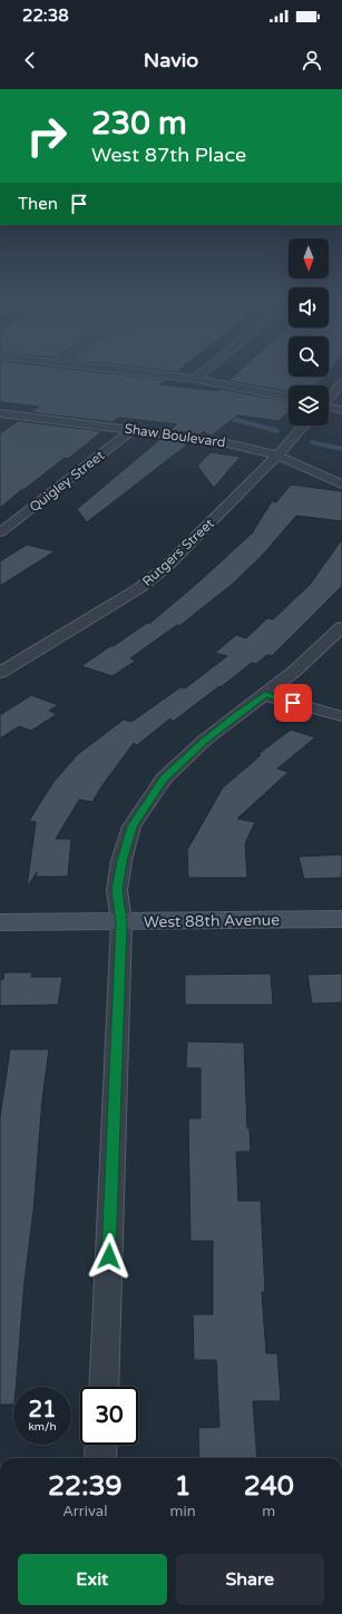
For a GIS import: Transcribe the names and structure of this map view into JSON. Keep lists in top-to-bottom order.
{
  "streets": {
    "street": [
      "Shaw Boulevard",
      "Quigley Street",
      "Rutgers Street",
      "West 88th Avenue"
    ]
  },
  "crossings": [
    ["Shaw Boulevard", "Quigley Street"],
    ["Shaw Boulevard", "Rutgers Street"]
  ],
  "north": "bottom",
  "page": {
    "status": "22:38",
    "header": "Navio",
    "turn": ["230 m", "West 87th Place"],
    "then": "Then",
    "speed": "21 km/h",
    "limit": "30",
    "eta": [
      "22:39",
      "Arrival",
      "1",
      "min",
      "240",
      "m"
    ],
    "buttons": ["Exit", "Share"]
  }
}
